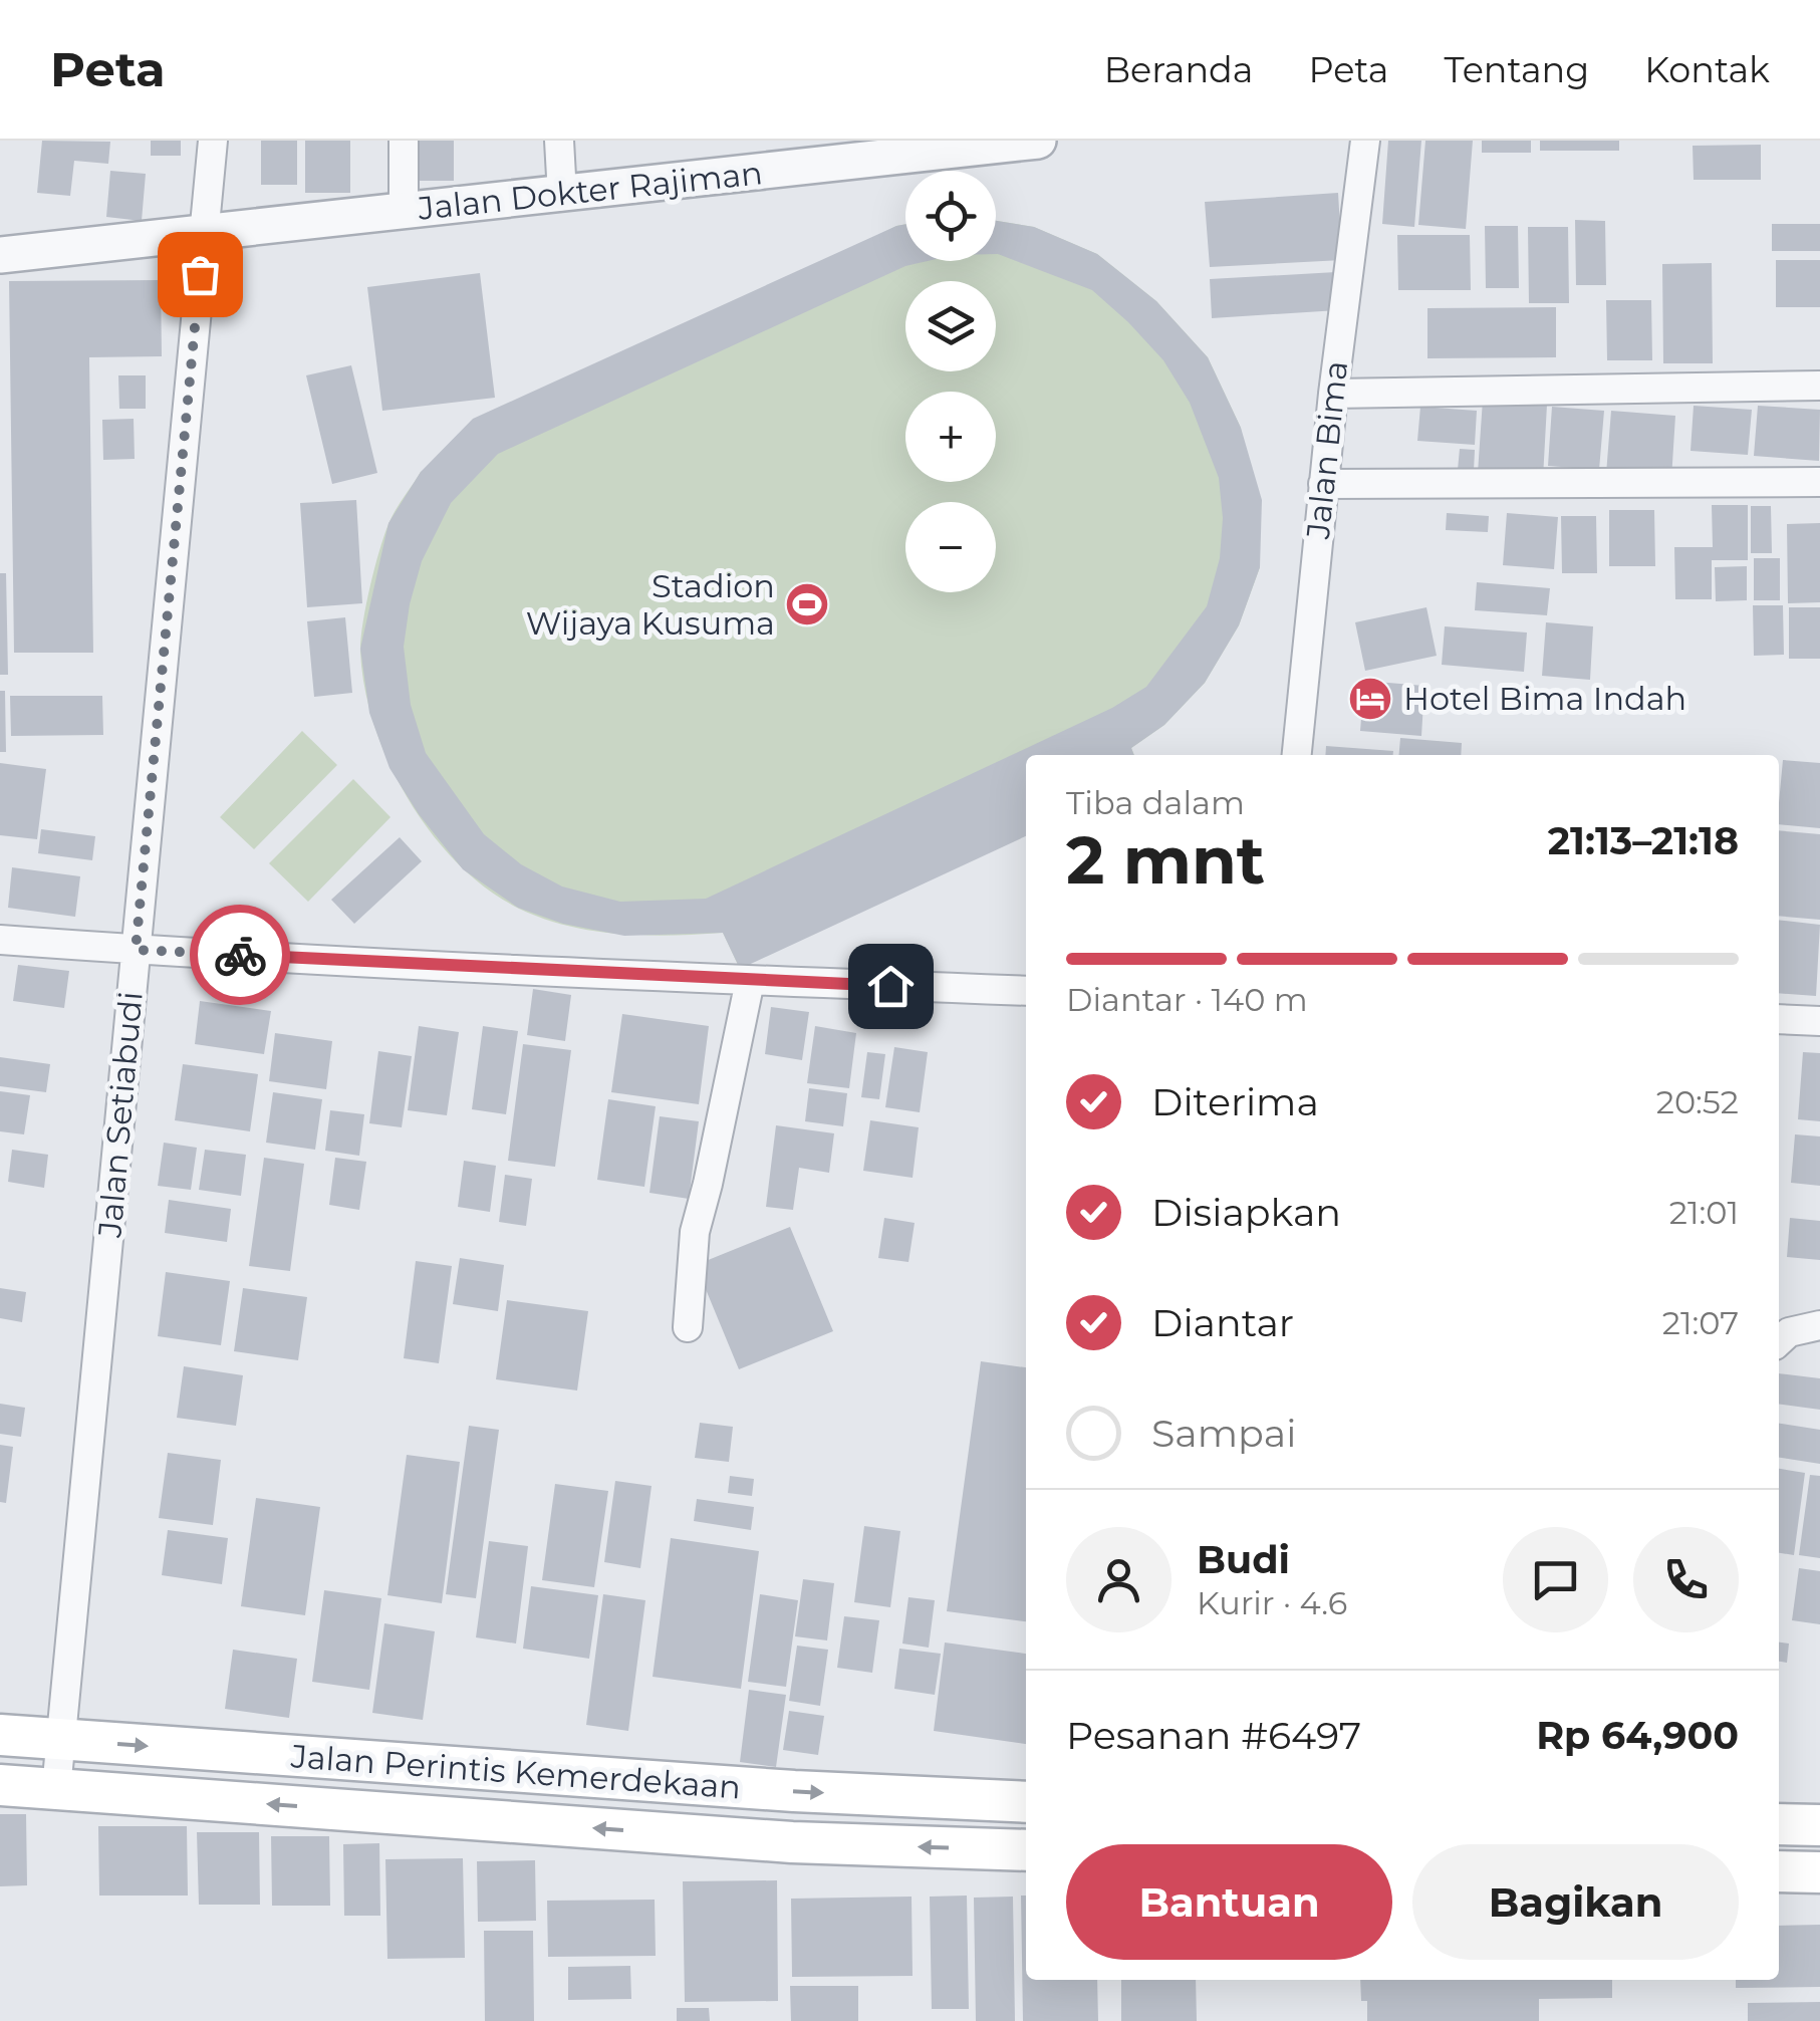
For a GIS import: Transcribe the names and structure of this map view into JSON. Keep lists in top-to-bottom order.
{
  "streets": {
    "main road": ["Jalan Perintis Kemerdekaan"],
    "street": ["Jalan Dokter Rajiman", "Jalan Bima", "Jalan Setiabudi"]
  },
  "crossings": [
    ["Jalan Dokter Rajiman", "Jalan Setiabudi"],
    ["Jalan Setiabudi", "Jalan Perintis Kemerdekaan"]
  ],
  "places": {
    "sports": ["Stadion Wijaya Kusuma"],
    "hotel": ["Hotel Bima Indah"]
  },
  "page": {
    "header": "Peta",
    "nav": [
      "Beranda",
      "Peta",
      "Tentang",
      "Kontak"
    ],
    "map_buttons": ["+", "−"],
    "heading": ["2 mnt", "Tiba dalam", "21:13–21:18"],
    "panel": [
      "Budi",
      "Kurir · 4.6",
      "Pesanan #6497",
      "Rp 64,900"
    ],
    "bar": "Diantar · 140 m",
    "list": [
      ["Diterima", "20:52"],
      ["Disiapkan", "21:01"],
      ["Diantar", "21:07"],
      "Sampai"
    ],
    "buttons": ["Bantuan", "Bagikan"]
  }
}
